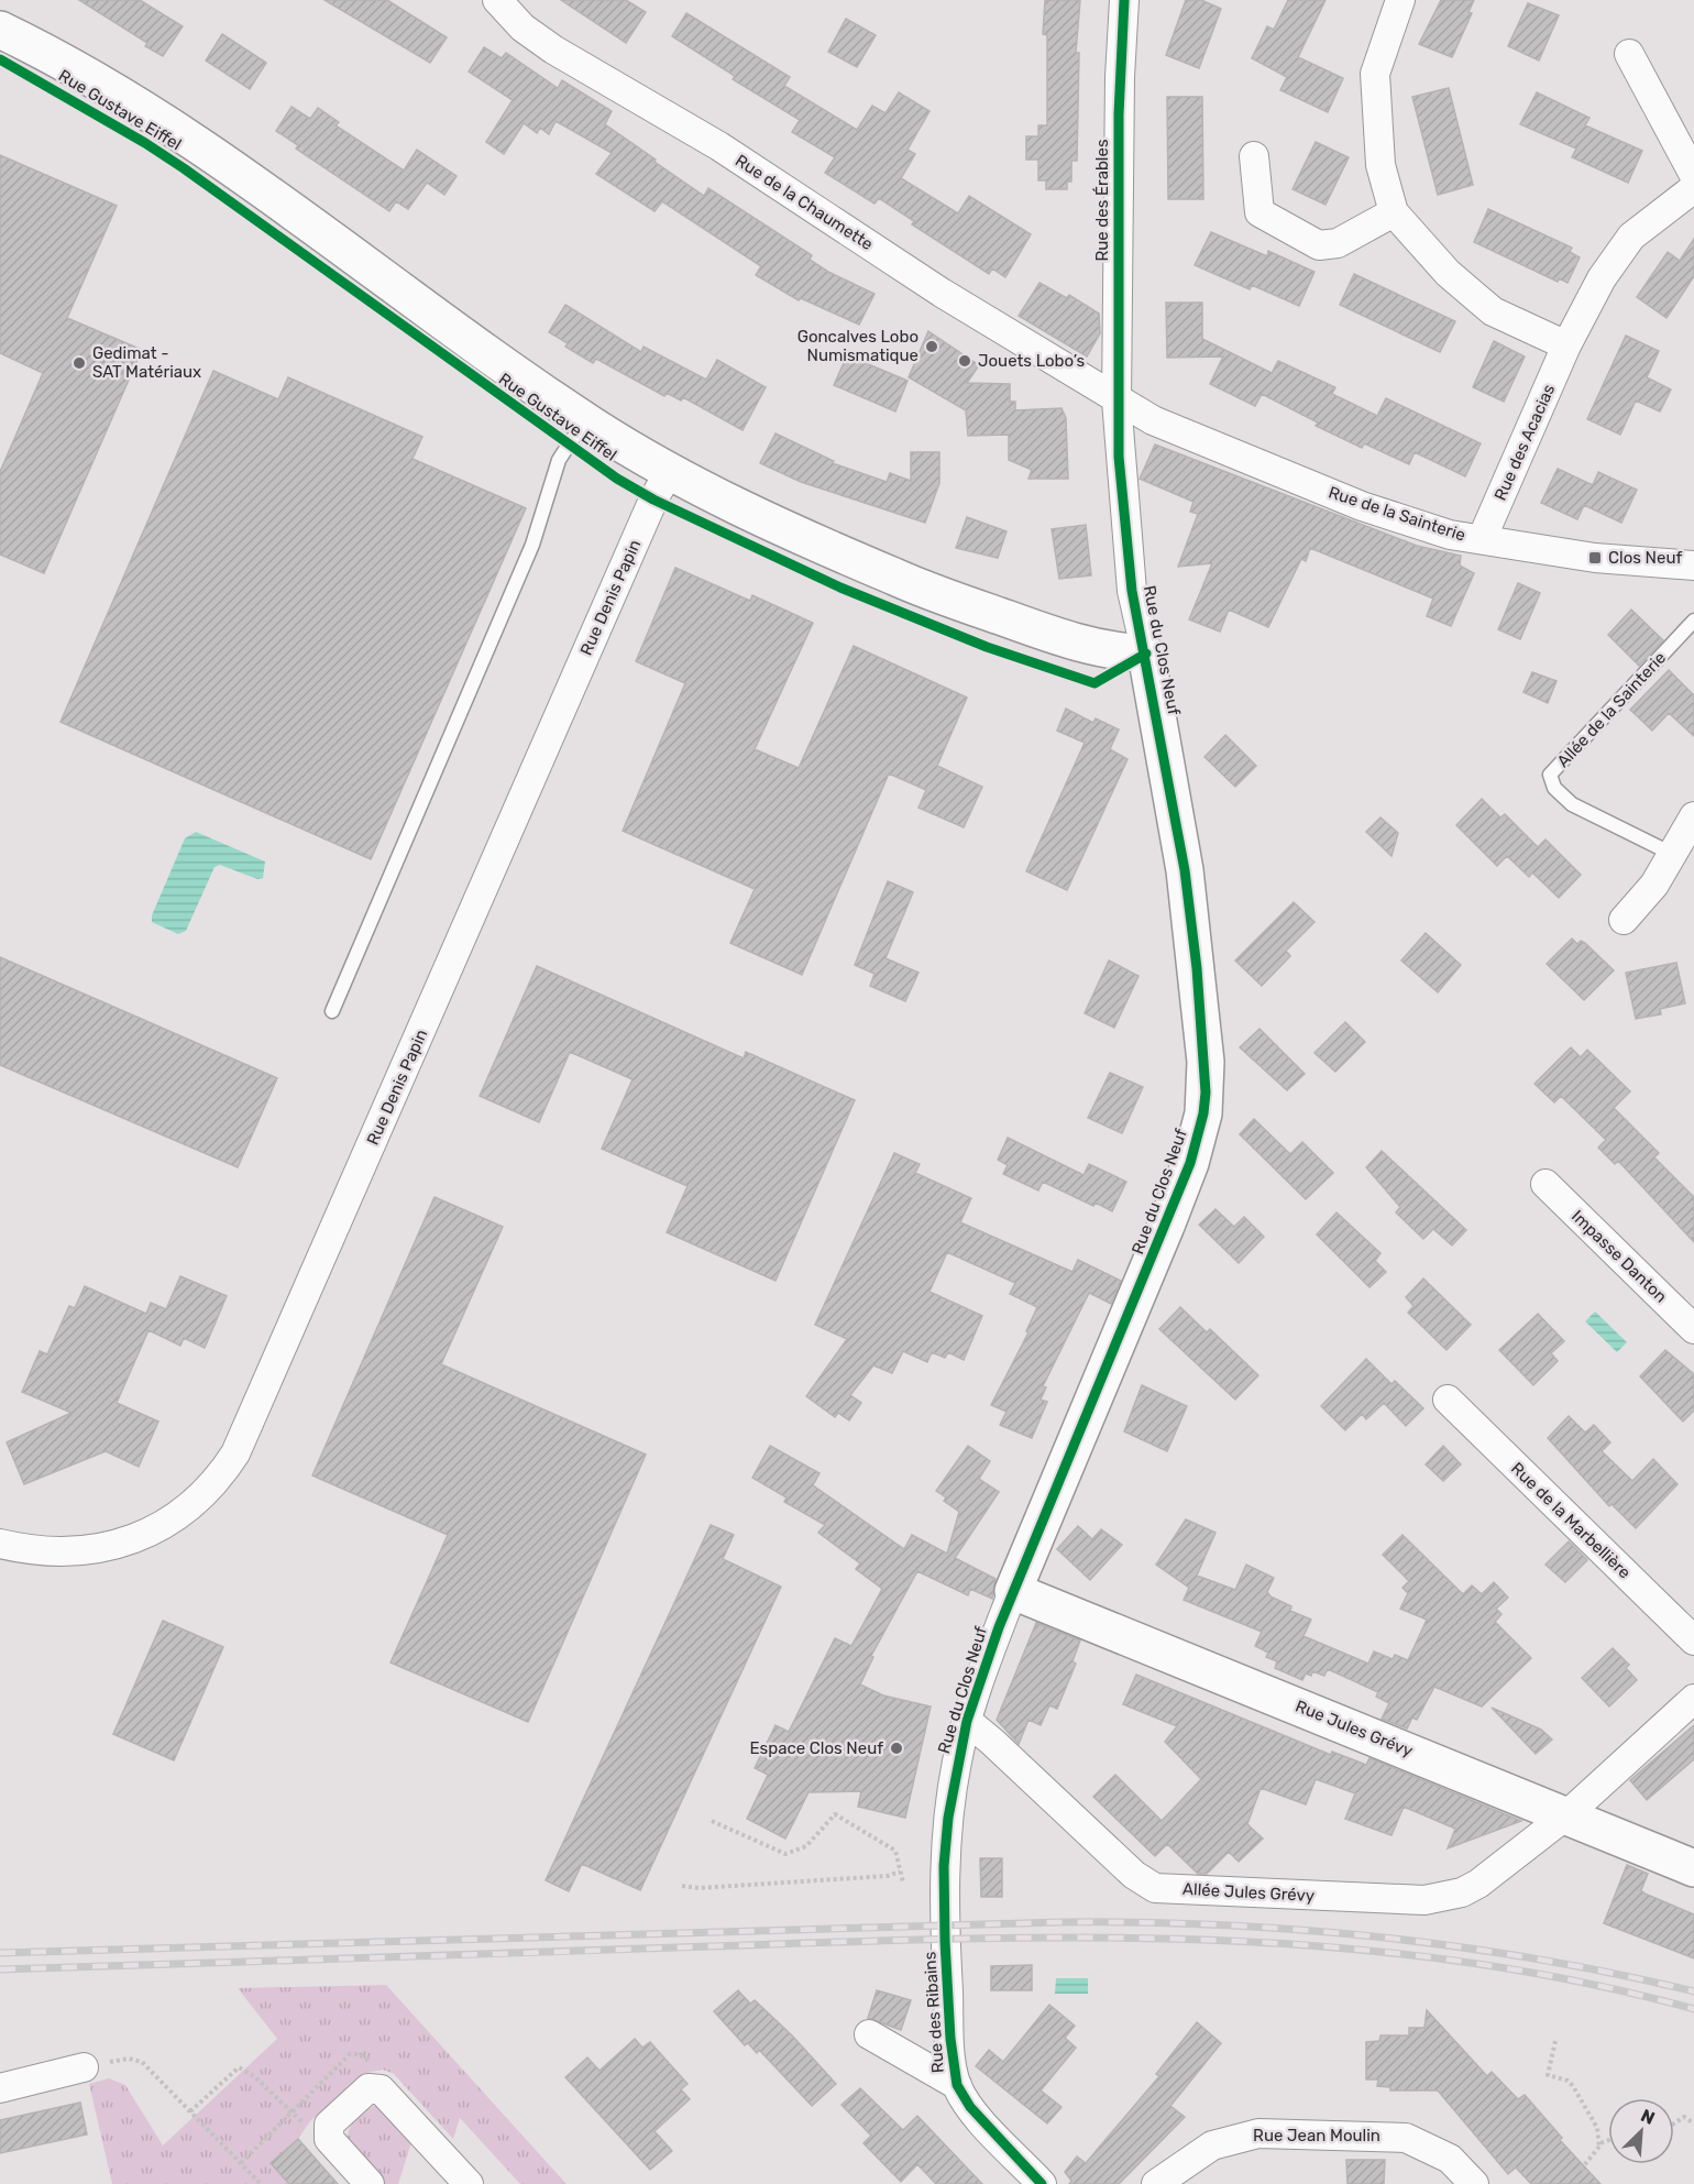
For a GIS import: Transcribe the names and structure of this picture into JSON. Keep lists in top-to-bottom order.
{
  "streets": {
    "street": [
      "Rue Gustave Eiffel",
      "Rue des Érables",
      "Rue de la Chaumette",
      "Rue des Acacias",
      "Rue de la Sainterie",
      "Rue Denis Papin",
      "Rue du Clos Neuf",
      "Impasse Danton",
      "Rue de la Marbellière",
      "Rue Jules Grévy",
      "Allée Jules Grévy",
      "Rue des Ribains",
      "Rue Jean Moulin"
    ],
    "lane": ["Allée de la Sainterie"]
  },
  "crossings": [
    ["Rue Gustave Eiffel", "Rue Denis Papin"],
    ["Rue Gustave Eiffel", "Rue du Clos Neuf"],
    ["Rue des Érables", "Rue de la Chaumette"],
    ["Rue des Érables", "Rue de la Sainterie"],
    ["Rue des Érables", "Rue du Clos Neuf"],
    ["Rue de la Chaumette", "Rue de la Sainterie"],
    ["Rue de la Chaumette", "Rue du Clos Neuf"],
    ["Rue des Acacias", "Rue de la Sainterie"],
    ["Rue de la Sainterie", "Rue du Clos Neuf"],
    ["Rue du Clos Neuf", "Rue Jules Grévy"],
    ["Rue du Clos Neuf", "Allée Jules Grévy"],
    ["Rue du Clos Neuf", "Rue des Ribains"],
    ["Rue Jules Grévy", "Allée Jules Grévy"]
  ],
  "places": {
    "other": [
      "Goncalves Lobo Numismatique",
      "Jouets Lobo’s",
      "Gedimat - SAT Matériaux",
      "Espace Clos Neuf"
    ],
    "transit": ["Clos Neuf"]
  },
  "north": "top right"
}
